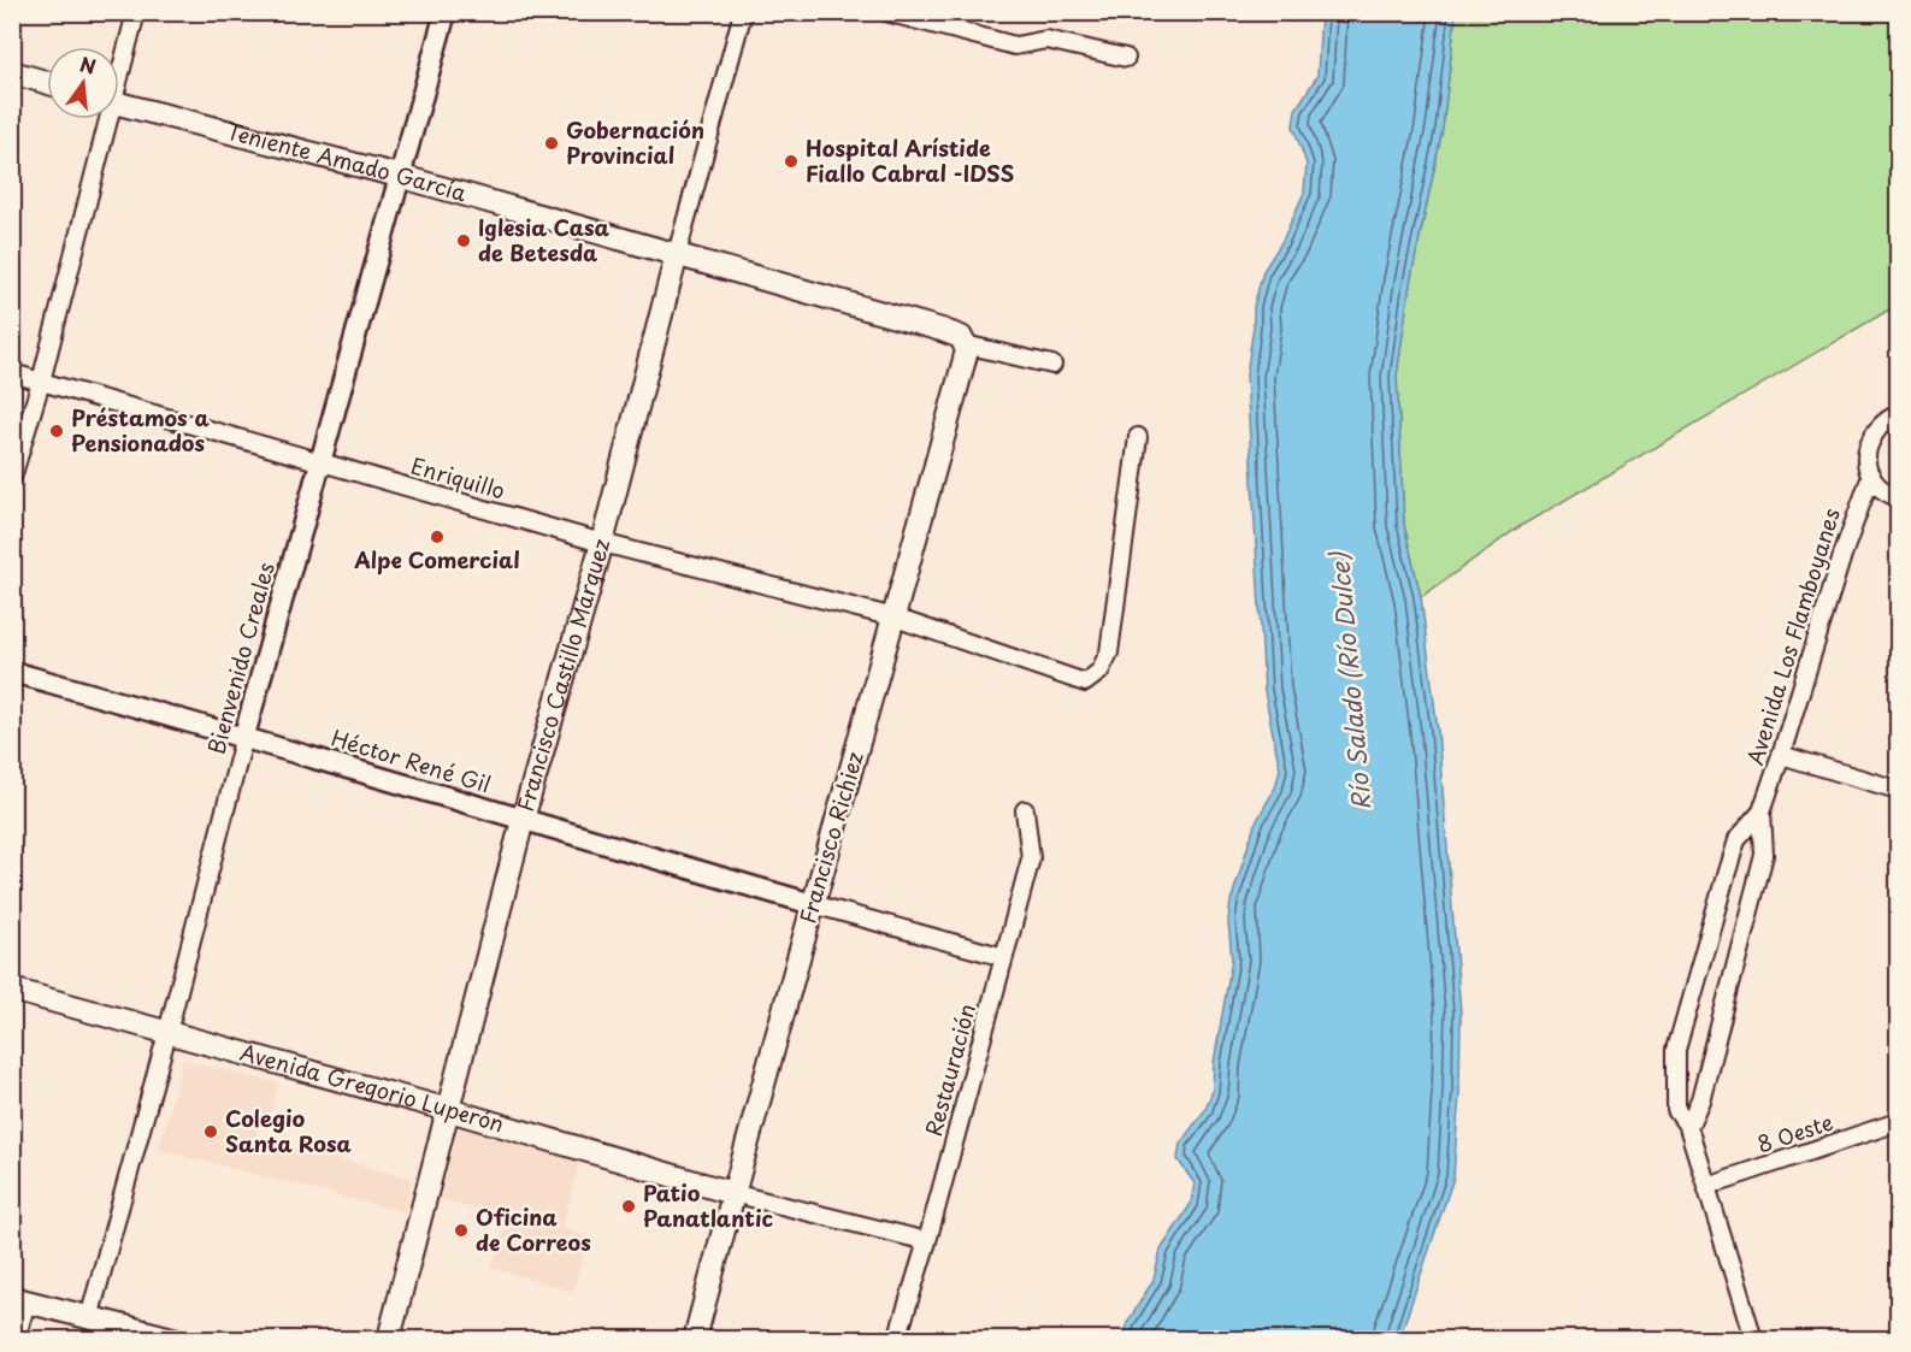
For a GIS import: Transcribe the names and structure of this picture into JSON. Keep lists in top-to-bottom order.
{
  "streets": {
    "main road": [
      "Teniente Amado García",
      "Francisco Castillo Márquez",
      "Francisco Richiez",
      "Avenida Gregorio Luperón"
    ],
    "street": [
      "Enriquillo",
      "Avenida Los Flamboyanes",
      "Bienvenido Creales",
      "Héctor René Gil",
      "Restauración",
      "8 Oeste"
    ]
  },
  "crossings": [
    ["Teniente Amado García", "Bienvenido Creales"],
    ["Teniente Amado García", "Francisco Castillo Márquez"],
    ["Teniente Amado García", "Francisco Richiez"],
    ["Enriquillo", "Bienvenido Creales"],
    ["Enriquillo", "Francisco Castillo Márquez"],
    ["Enriquillo", "Francisco Richiez"],
    ["Avenida Los Flamboyanes", "8 Oeste"],
    ["Bienvenido Creales", "Héctor René Gil"],
    ["Bienvenido Creales", "Avenida Gregorio Luperón"],
    ["Francisco Castillo Márquez", "Héctor René Gil"],
    ["Francisco Castillo Márquez", "Avenida Gregorio Luperón"],
    ["Héctor René Gil", "Francisco Richiez"],
    ["Héctor René Gil", "Restauración"],
    ["Francisco Richiez", "Avenida Gregorio Luperón"]
  ],
  "water": ["Río Salado (Río Dulce)"],
  "places": [
    "Gobernación Provincial",
    "Hospital Arístide Fiallo Cabral -IDSS",
    "Iglesia Casa de Betesda",
    "Préstamos a Pensionados",
    "Alpe Comercial",
    "Colegio Santa Rosa",
    "Patio Panatlantic",
    "Oficina de Correos"
  ],
  "north": "top"
}
